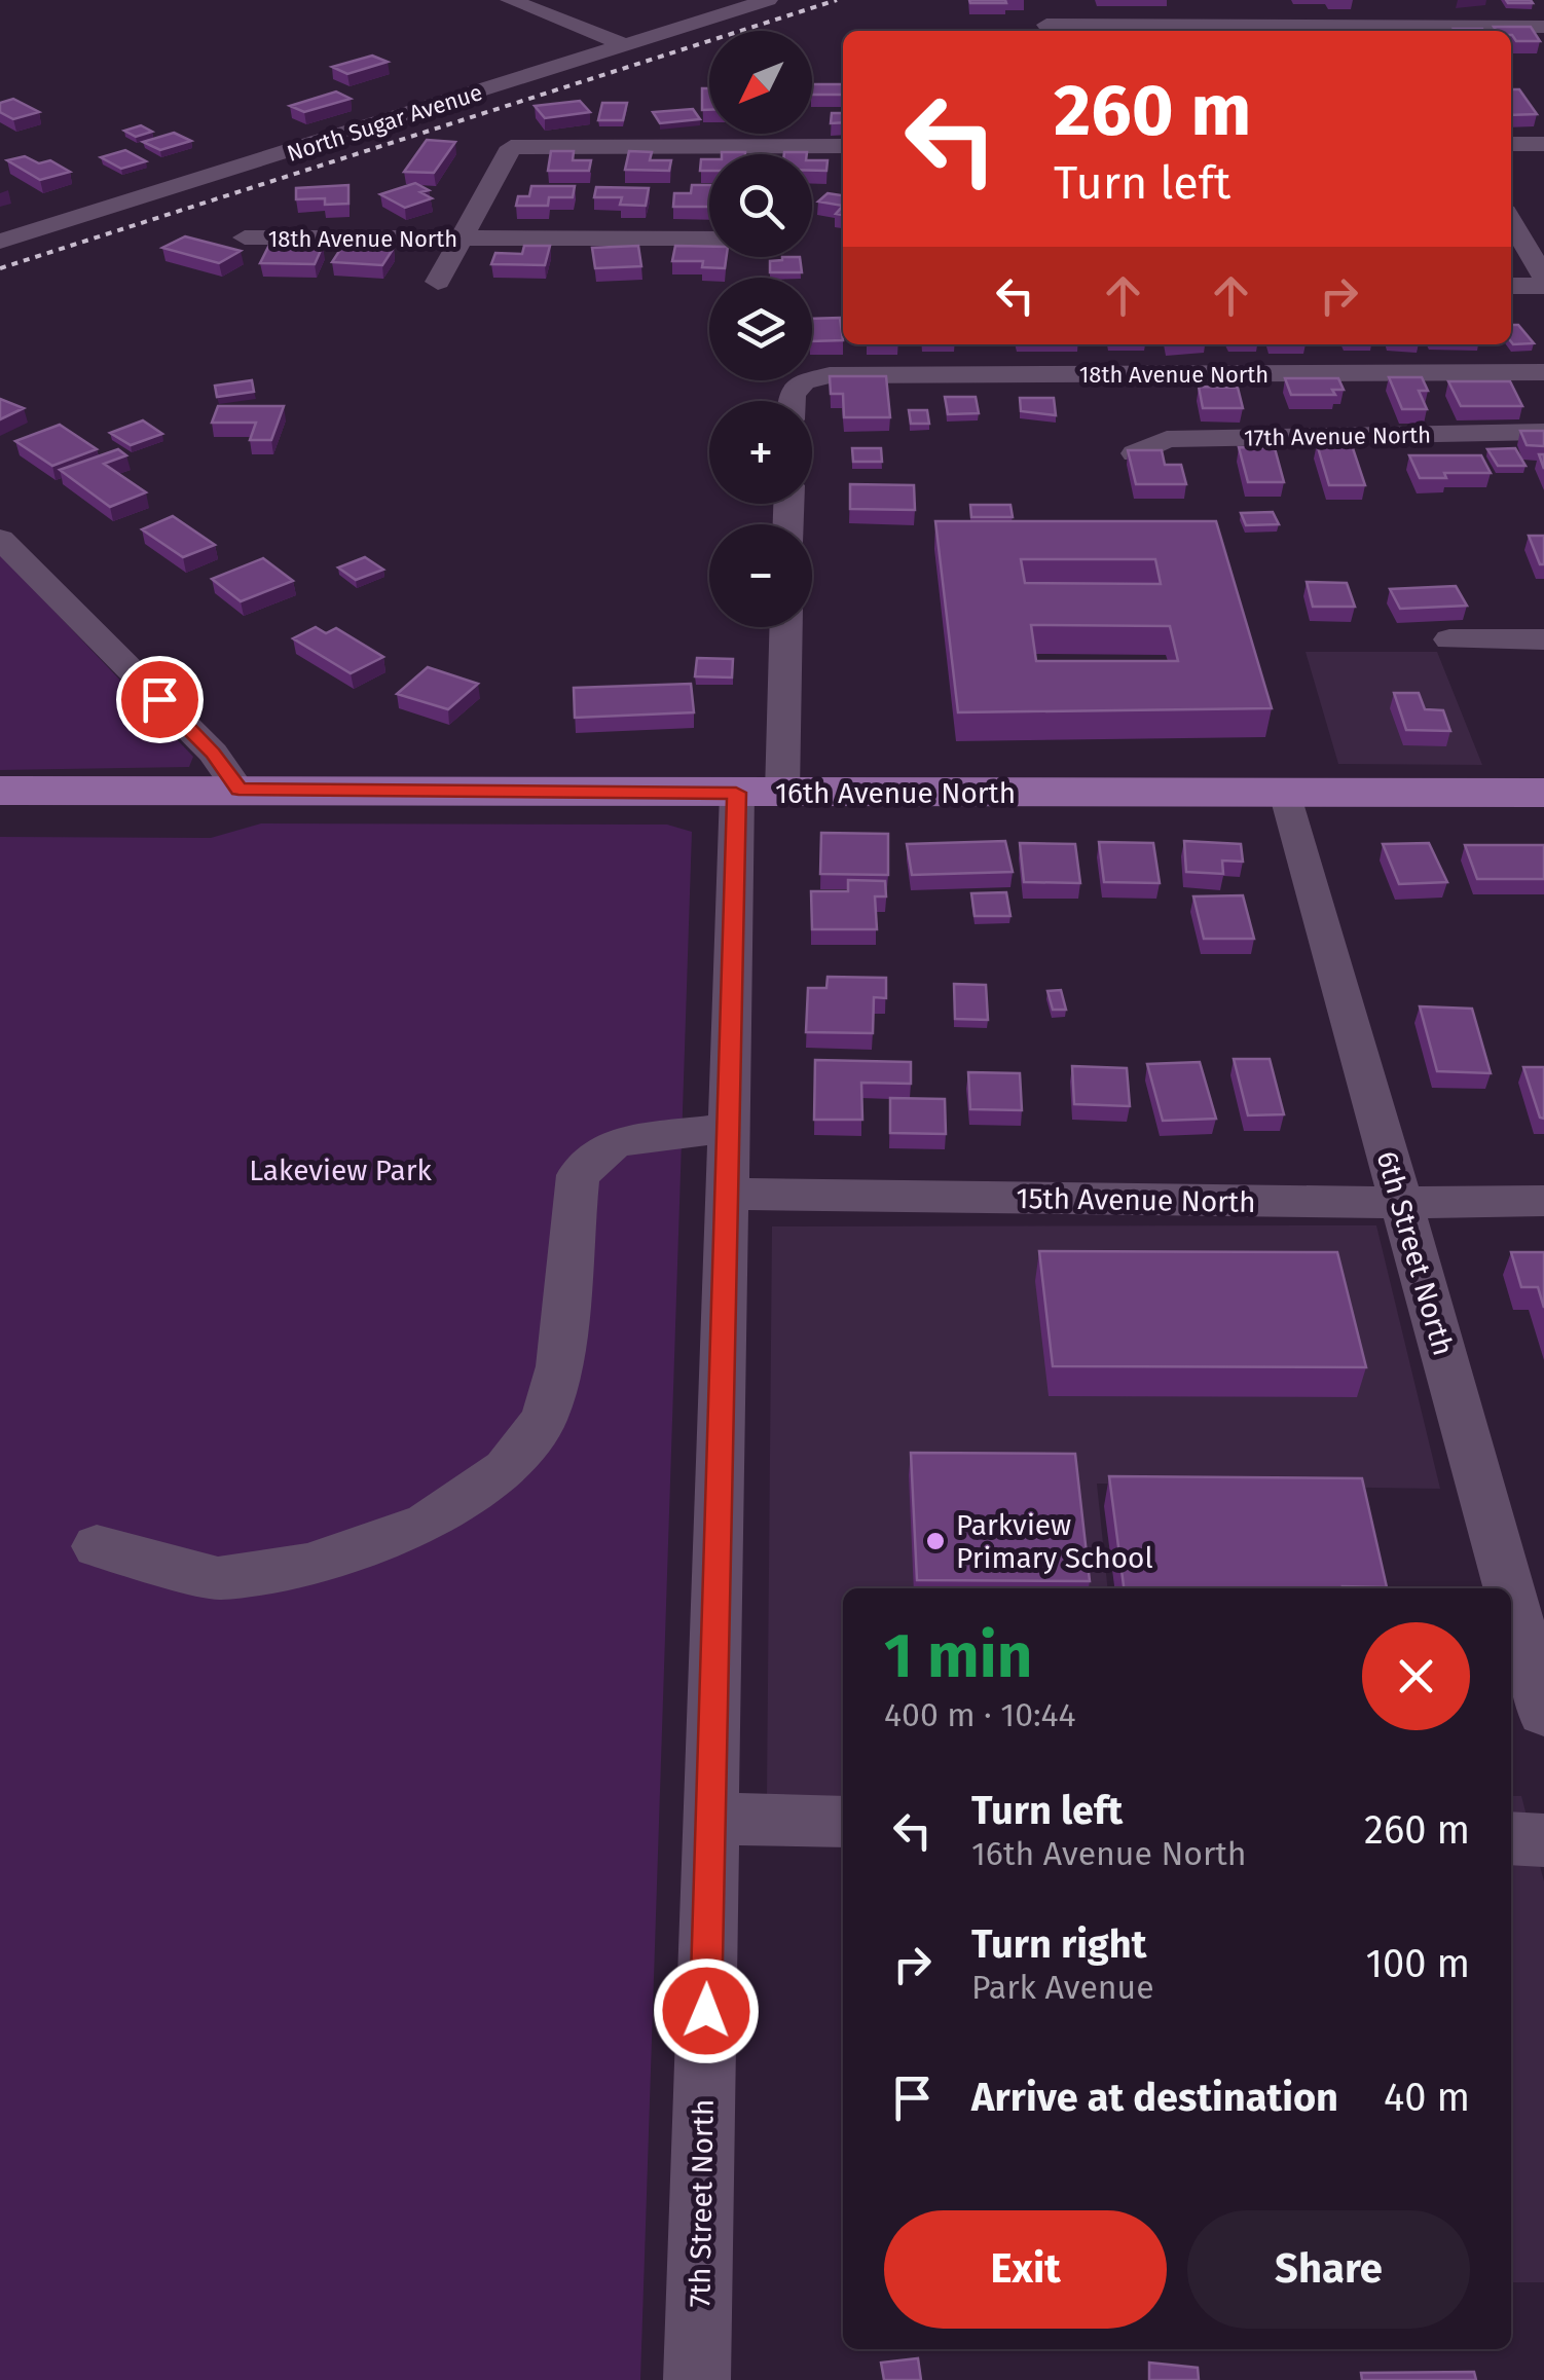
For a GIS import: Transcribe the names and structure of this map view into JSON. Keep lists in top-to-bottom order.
{
  "streets": {
    "main road": ["16th Avenue North"],
    "street": [
      "North Sugar Avenue",
      "18th Avenue North",
      "17th Avenue North",
      "15th Avenue North",
      "6th Street North",
      "7th Street North"
    ]
  },
  "crossings": [
    ["16th Avenue North", "6th Street North"],
    ["16th Avenue North", "7th Street North"],
    ["15th Avenue North", "6th Street North"],
    ["15th Avenue North", "7th Street North"]
  ],
  "parks": ["Lakeview Park"],
  "places": ["Parkview Primary School"],
  "north": "bottom left",
  "page": {
    "map_buttons": ["+", "−"],
    "turn": ["260 m", "Turn left"],
    "heading": ["1 min", "400 m · 10:44"],
    "list": [
      {
        "name": "Turn left",
        "note": "16th Avenue North",
        "value": "260 m"
      },
      {
        "name": "Turn right",
        "note": "Park Avenue",
        "value": "100 m"
      },
      {
        "name": "Arrive at destination",
        "value": "40 m"
      }
    ],
    "buttons": ["Exit", "Share"]
  }
}
